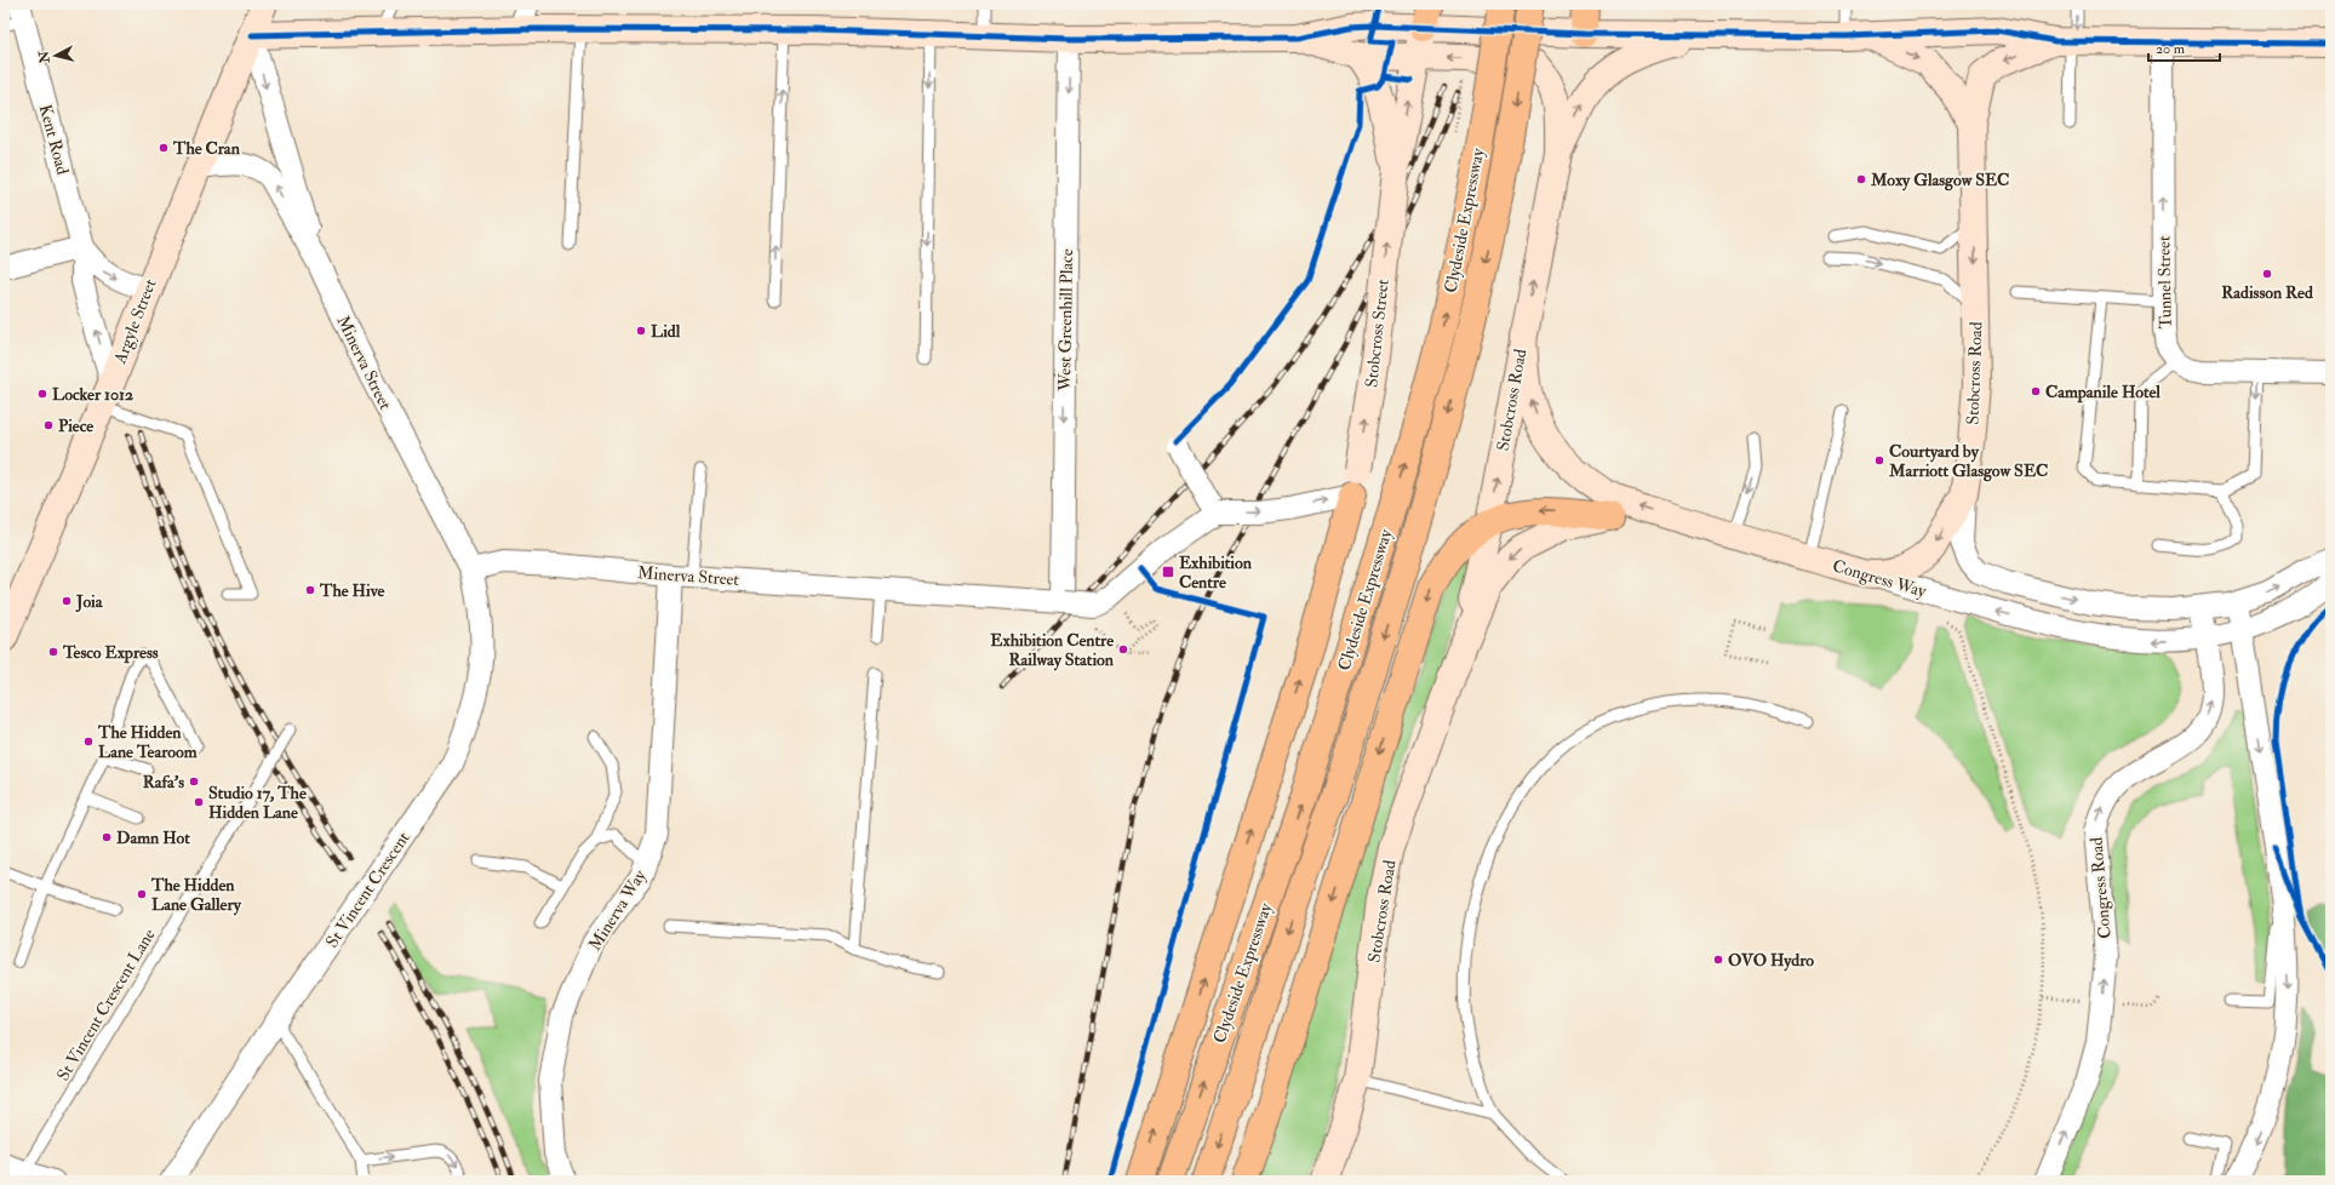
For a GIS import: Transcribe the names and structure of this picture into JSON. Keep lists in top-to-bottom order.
{
  "streets": {
    "main road": ["Clydeside Expressway"],
    "street": [
      "Kent Road",
      "Tunnel Street",
      "West Greenhill Place",
      "Argyle Street",
      "Stobcross Street",
      "Minerva Street",
      "Stobcross Road",
      "Congress Way",
      "Congress Road",
      "St Vincent Crescent",
      "Minerva Way"
    ],
    "lane": ["St Vincent Crescent Lane"]
  },
  "crossings": [
    ["Kent Road", "Argyle Street"],
    ["West Greenhill Place", "Minerva Street"],
    ["Argyle Street", "Minerva Street"],
    ["Minerva Street", "St Vincent Crescent"],
    ["Minerva Street", "Minerva Way"],
    ["Stobcross Road", "Congress Way"],
    ["Congress Way", "Congress Road"]
  ],
  "one_way": [
    "Tunnel Street",
    "West Greenhill Place",
    "Stobcross Street",
    "Congress Way"
  ],
  "places": {
    "other": [
      "The Cran",
      "Moxy Glasgow SEC",
      "Radisson Red",
      "Lidl",
      "Campanile Hotel",
      "Locker 1012",
      "Piece",
      "Courtyard by Marriott Glasgow SEC",
      "The Hive",
      "Joia",
      "Exhibition Centre Railway Station",
      "Tesco Express",
      "The Hidden Lane Tearoom",
      "Rafa's",
      "Studio 17, The Hidden Lane",
      "Damn Hot",
      "The Hidden Lane Gallery",
      "OVO Hydro"
    ],
    "transit": ["Exhibition Centre"]
  },
  "scale_bar": "20 m",
  "north": "left"
}
